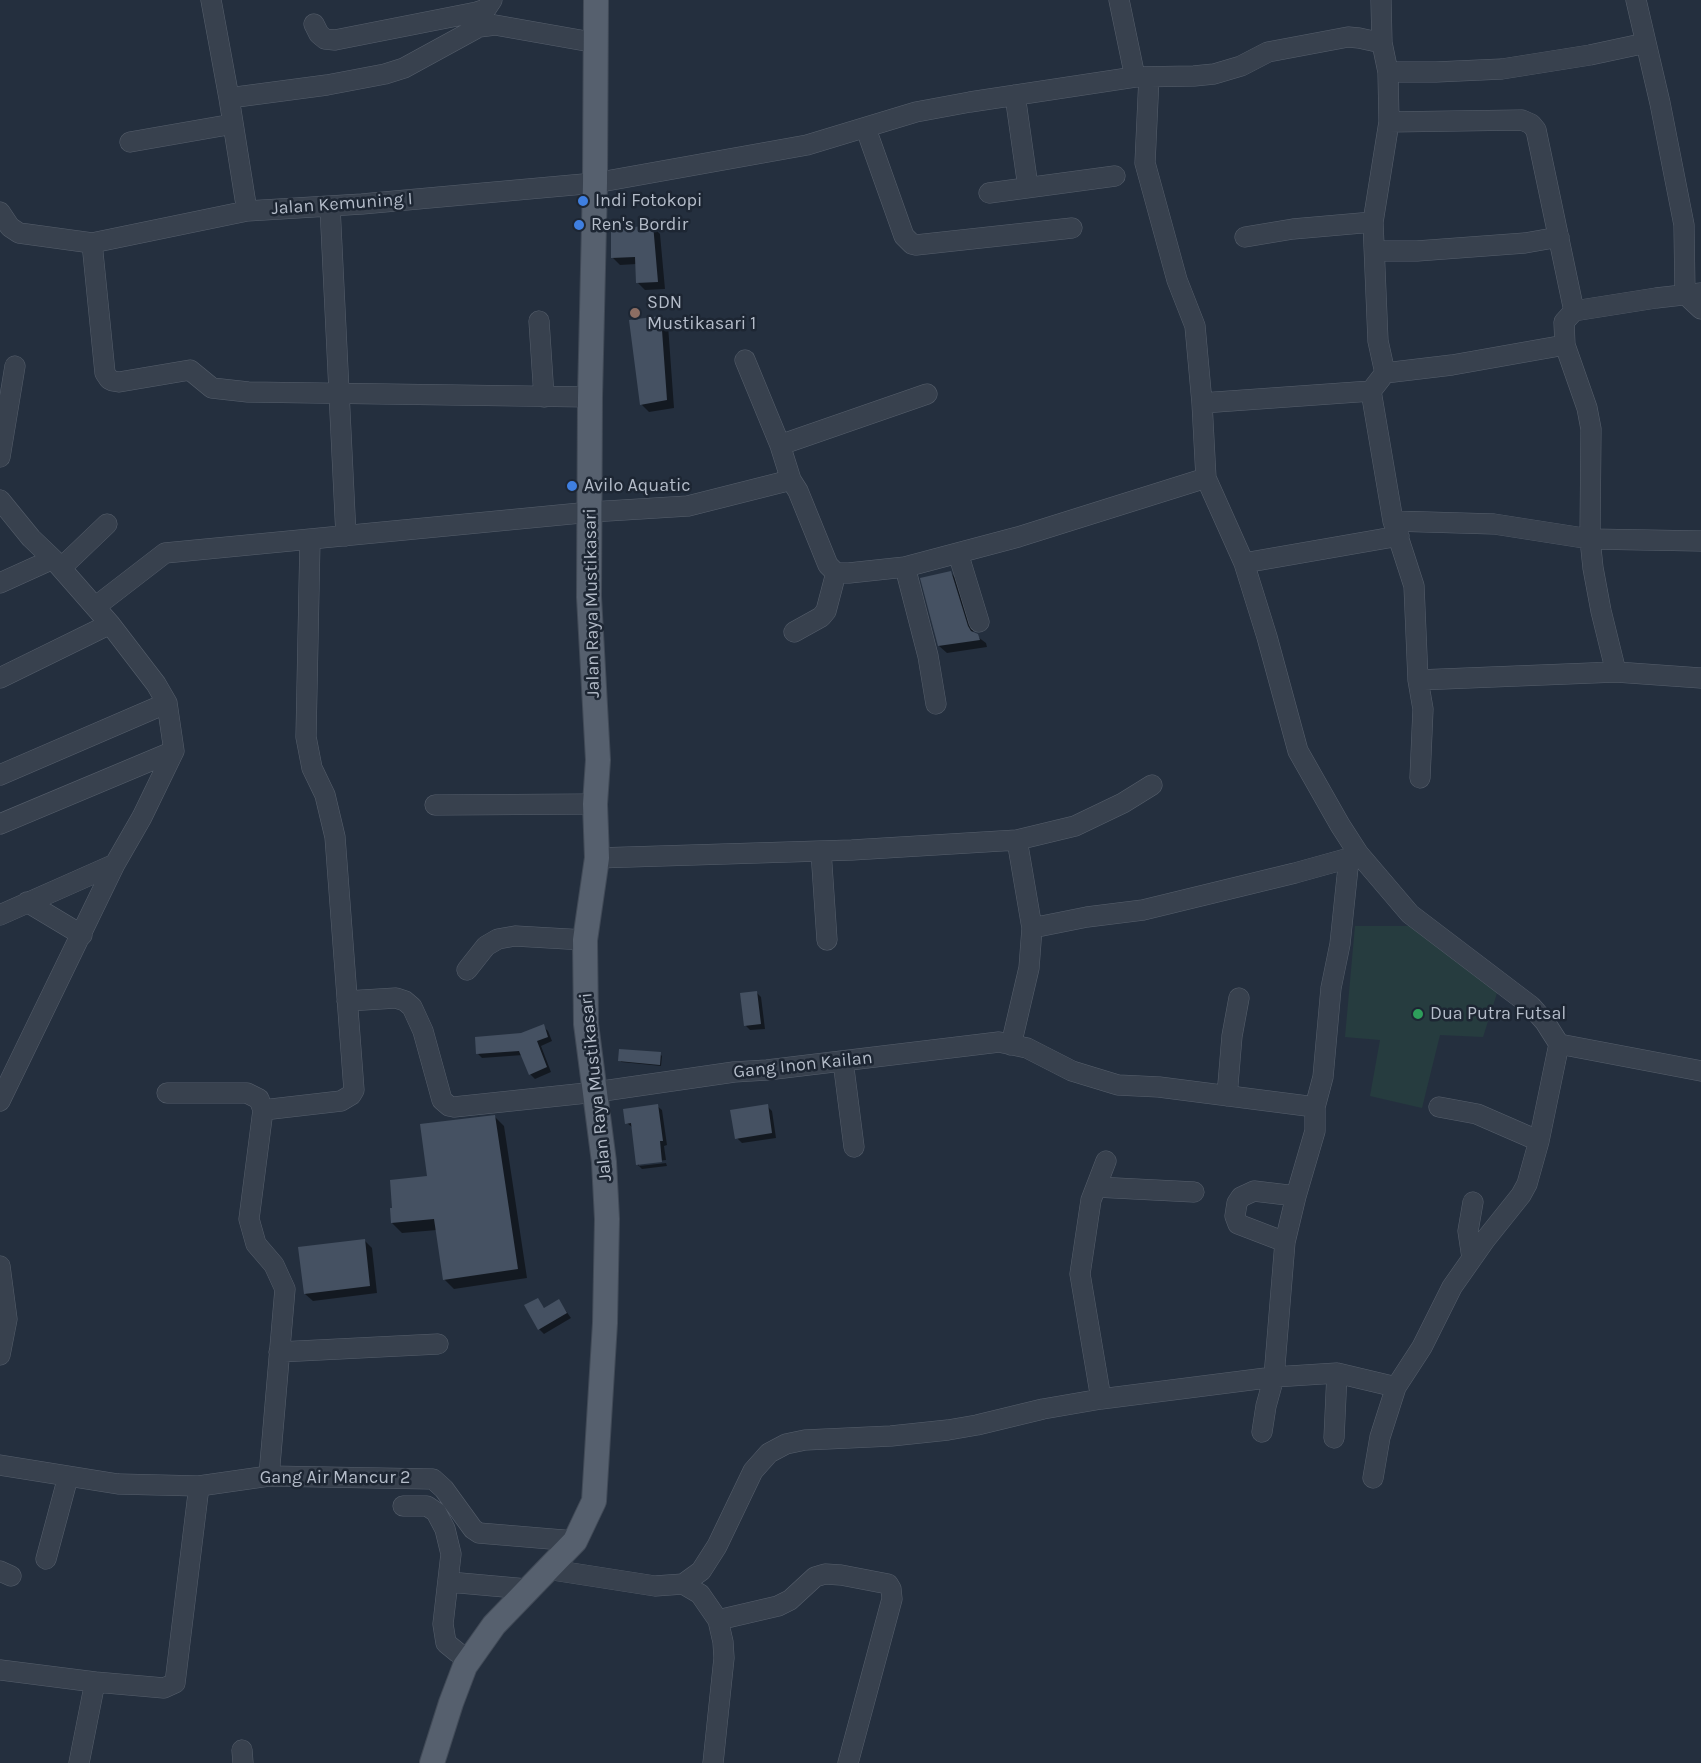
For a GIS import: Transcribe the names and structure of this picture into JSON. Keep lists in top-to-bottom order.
{
  "streets": {
    "main road": ["Jalan Raya Mustikasari"],
    "street": ["Jalan Kemuning I", "Gang Inon Kailan", "Gang Air Mancur 2"]
  },
  "crossings": [
    ["Jalan Kemuning I", "Jalan Raya Mustikasari"],
    ["Jalan Raya Mustikasari", "Gang Inon Kailan"],
    ["Jalan Raya Mustikasari", "Gang Air Mancur 2"]
  ],
  "places": [
    "Indi Fotokopi",
    "Ren's Bordir",
    "SDN Mustikasari 1",
    "Avilo Aquatic",
    "Dua Putra Futsal"
  ]
}
